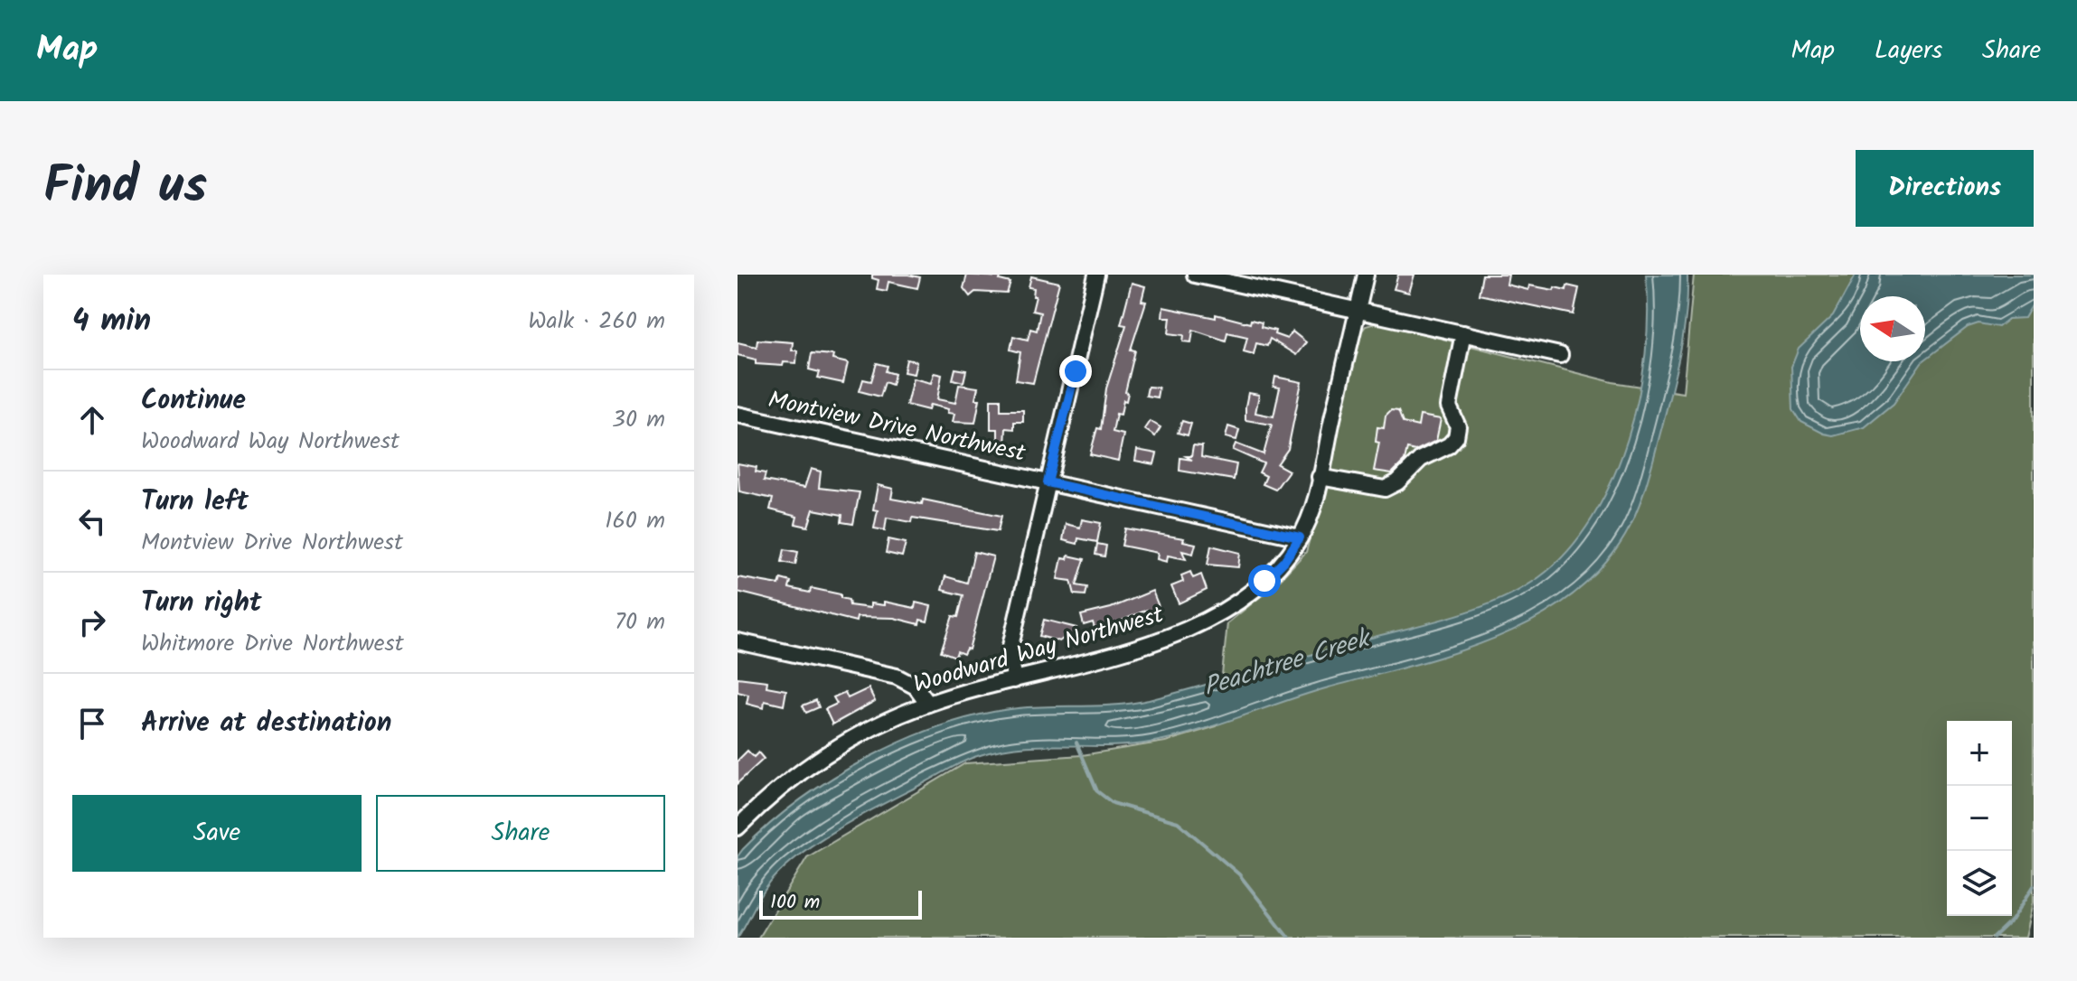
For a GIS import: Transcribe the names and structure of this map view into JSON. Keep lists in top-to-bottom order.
{
  "streets": {
    "street": ["Montview Drive Northwest", "Woodward Way Northwest"]
  },
  "crossings": [
    ["Montview Drive Northwest", "Woodward Way Northwest"]
  ],
  "water": ["Peachtree Creek"],
  "scale_bar": "100 m",
  "north": "left",
  "page": {
    "header": "Map",
    "nav": ["Map", "Layers", "Share"],
    "title": "Find us",
    "buttons": [
      "Directions",
      ["Save", "Share"]
    ],
    "heading": ["4 min", "Walk · 260 m"],
    "list": [
      ["Continue", "Woodward Way Northwest", "30 m"],
      ["Turn left", "Montview Drive Northwest", "160 m"],
      ["Turn right", "Whitmore Drive Northwest", "70 m"],
      "Arrive at destination"
    ],
    "map_buttons": ["+", "−"],
    "scale": "100 m"
  }
}
